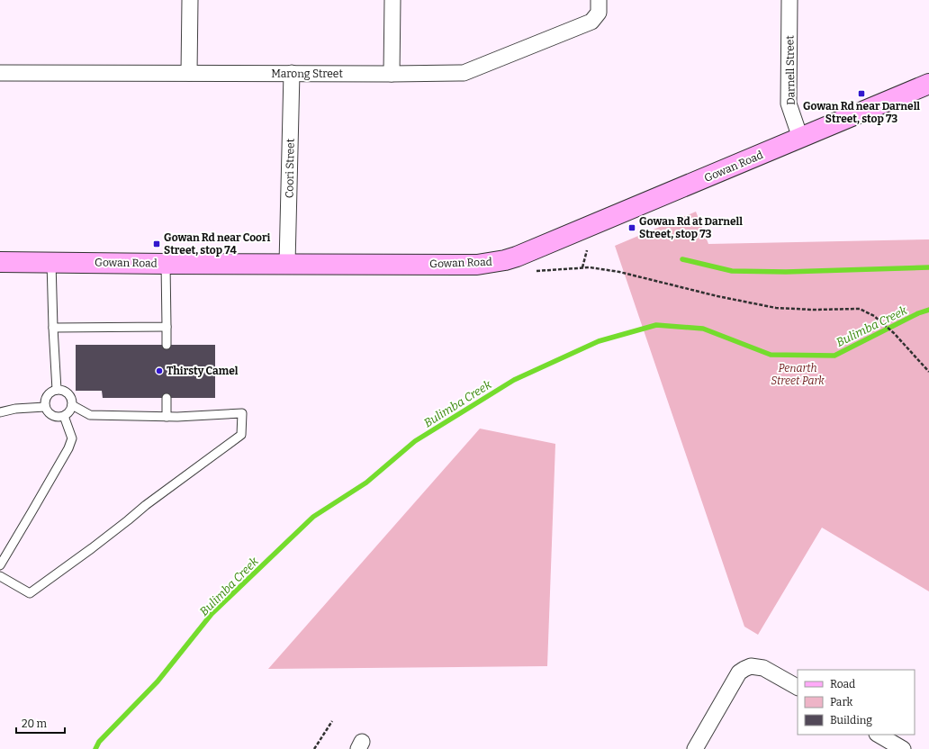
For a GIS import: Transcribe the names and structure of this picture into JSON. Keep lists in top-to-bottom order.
{
  "streets": {
    "main road": ["Gowan Road"],
    "street": ["Darnell Street", "Marong Street", "Coori Street"]
  },
  "crossings": [
    ["Darnell Street", "Gowan Road"],
    ["Marong Street", "Coori Street"],
    ["Gowan Road", "Coori Street"]
  ],
  "water": ["Bulimba Creek"],
  "parks": ["Penarth Street Park"],
  "places": {
    "transit": ["Gowan Rd near Darnell Street, stop 73", "Gowan Rd at Darnell Street, stop 73", "Gowan Rd near Coori Street, stop 74"],
    "other": ["Thirsty Camel"]
  },
  "legend": ["Road", "Park", "Building"],
  "scale_bar": "20 m"
}
